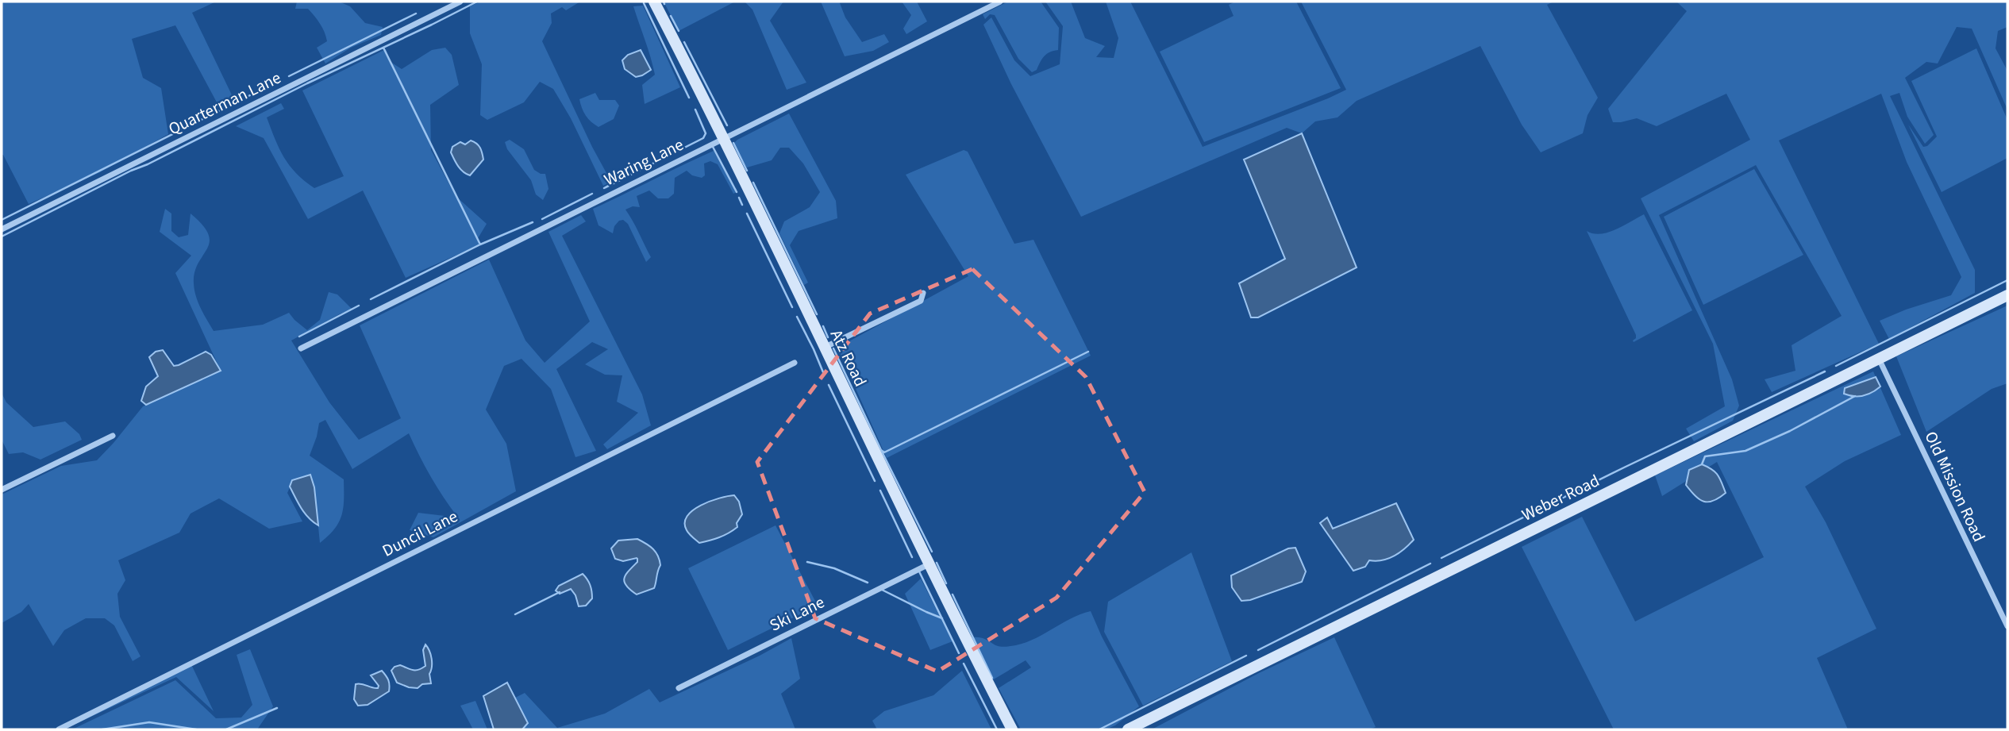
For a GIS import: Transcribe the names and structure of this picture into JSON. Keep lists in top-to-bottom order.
{
  "streets": {
    "street": [
      "Quarterman Lane",
      "Waring Lane",
      "Atz Road",
      "Old Mission Road",
      "Weber Road",
      "Duncil Lane",
      "Ski Lane"
    ]
  },
  "crossings": [
    ["Waring Lane", "Atz Road"],
    ["Atz Road", "Ski Lane"],
    ["Old Mission Road", "Weber Road"]
  ]
}
